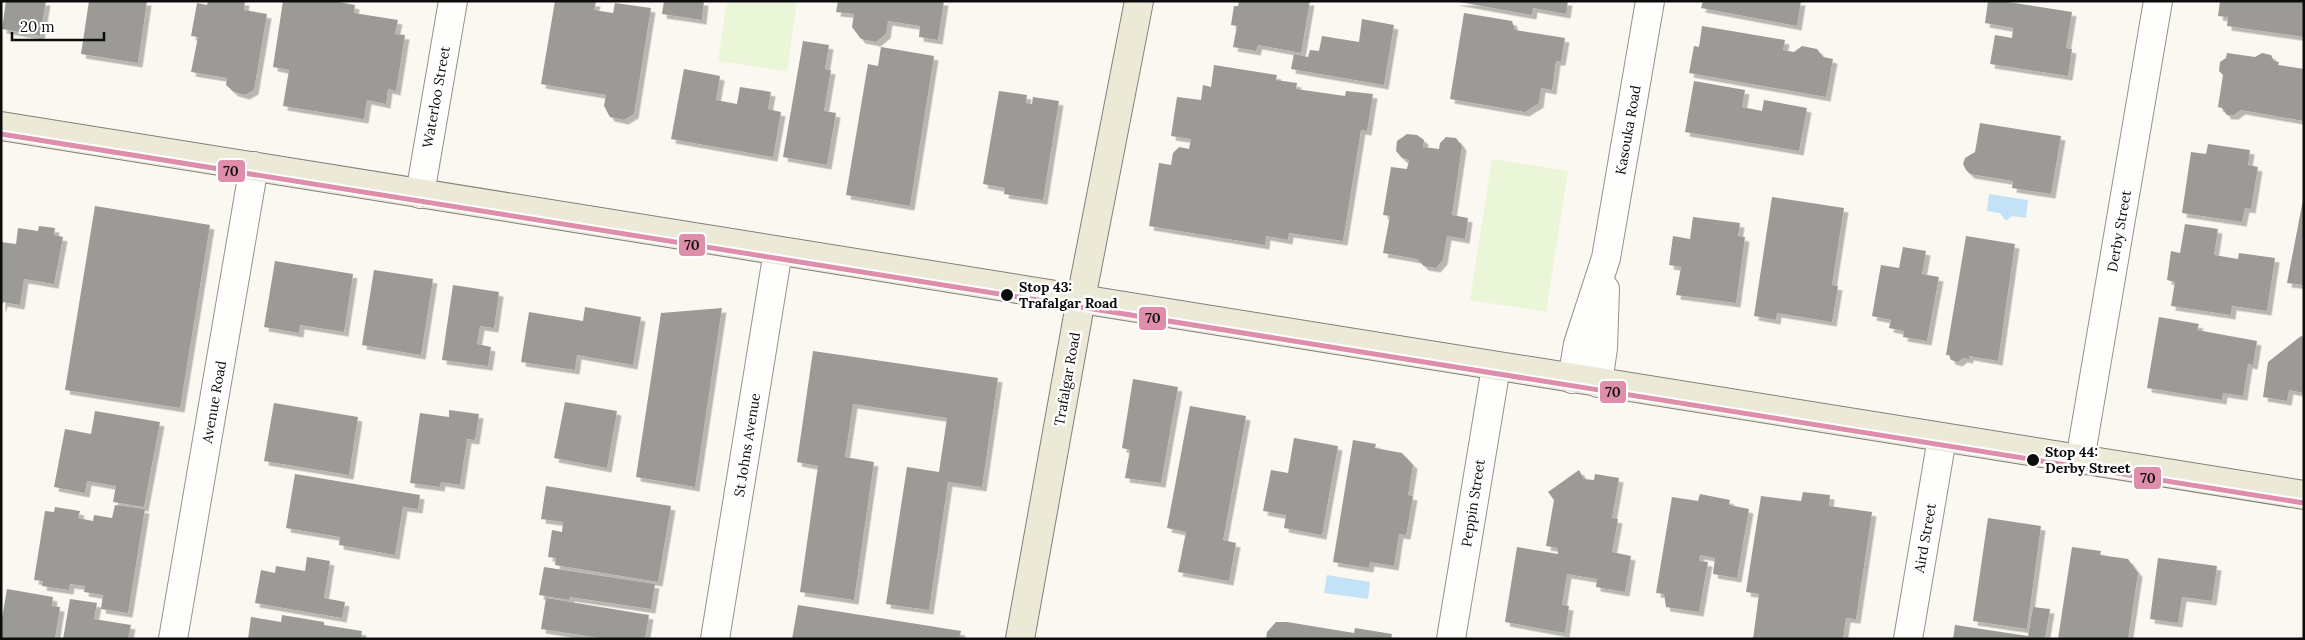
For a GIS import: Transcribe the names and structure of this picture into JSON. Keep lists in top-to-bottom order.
{
  "streets": {
    "main road": ["Trafalgar Road"],
    "street": [
      "Waterloo Street",
      "Kasouka Road",
      "Derby Street",
      "Avenue Road",
      "St Johns Avenue",
      "Peppin Street",
      "Aird Street"
    ]
  },
  "places": ["Stop 43: Trafalgar Road", "Stop 44: Derby Street"],
  "lines": ["transit line 70"],
  "scale_bar": "20 m"
}
